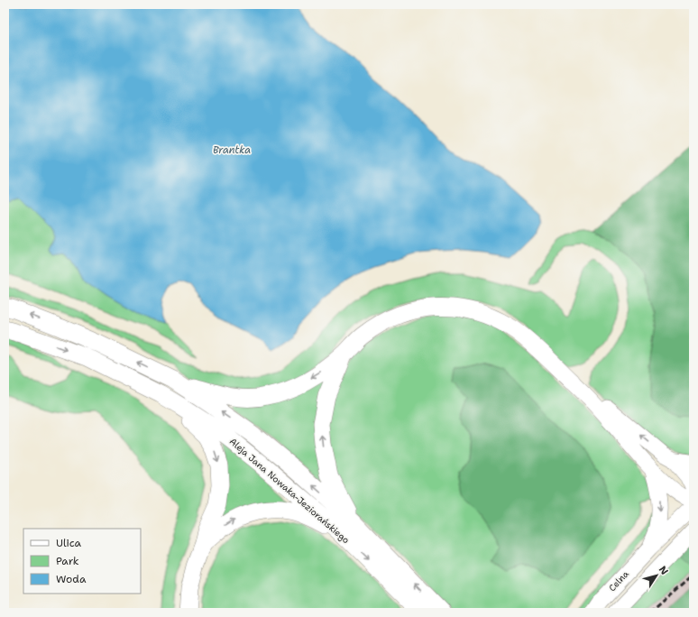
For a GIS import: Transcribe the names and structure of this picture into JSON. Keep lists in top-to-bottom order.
{
  "streets": {
    "main road": ["Aleja Jana Nowaka-Jeziorańskiego"],
    "street": ["Celna"]
  },
  "water": ["Brantka"],
  "legend": ["Ulica", "Park", "Woda"],
  "north": "top right"
}
